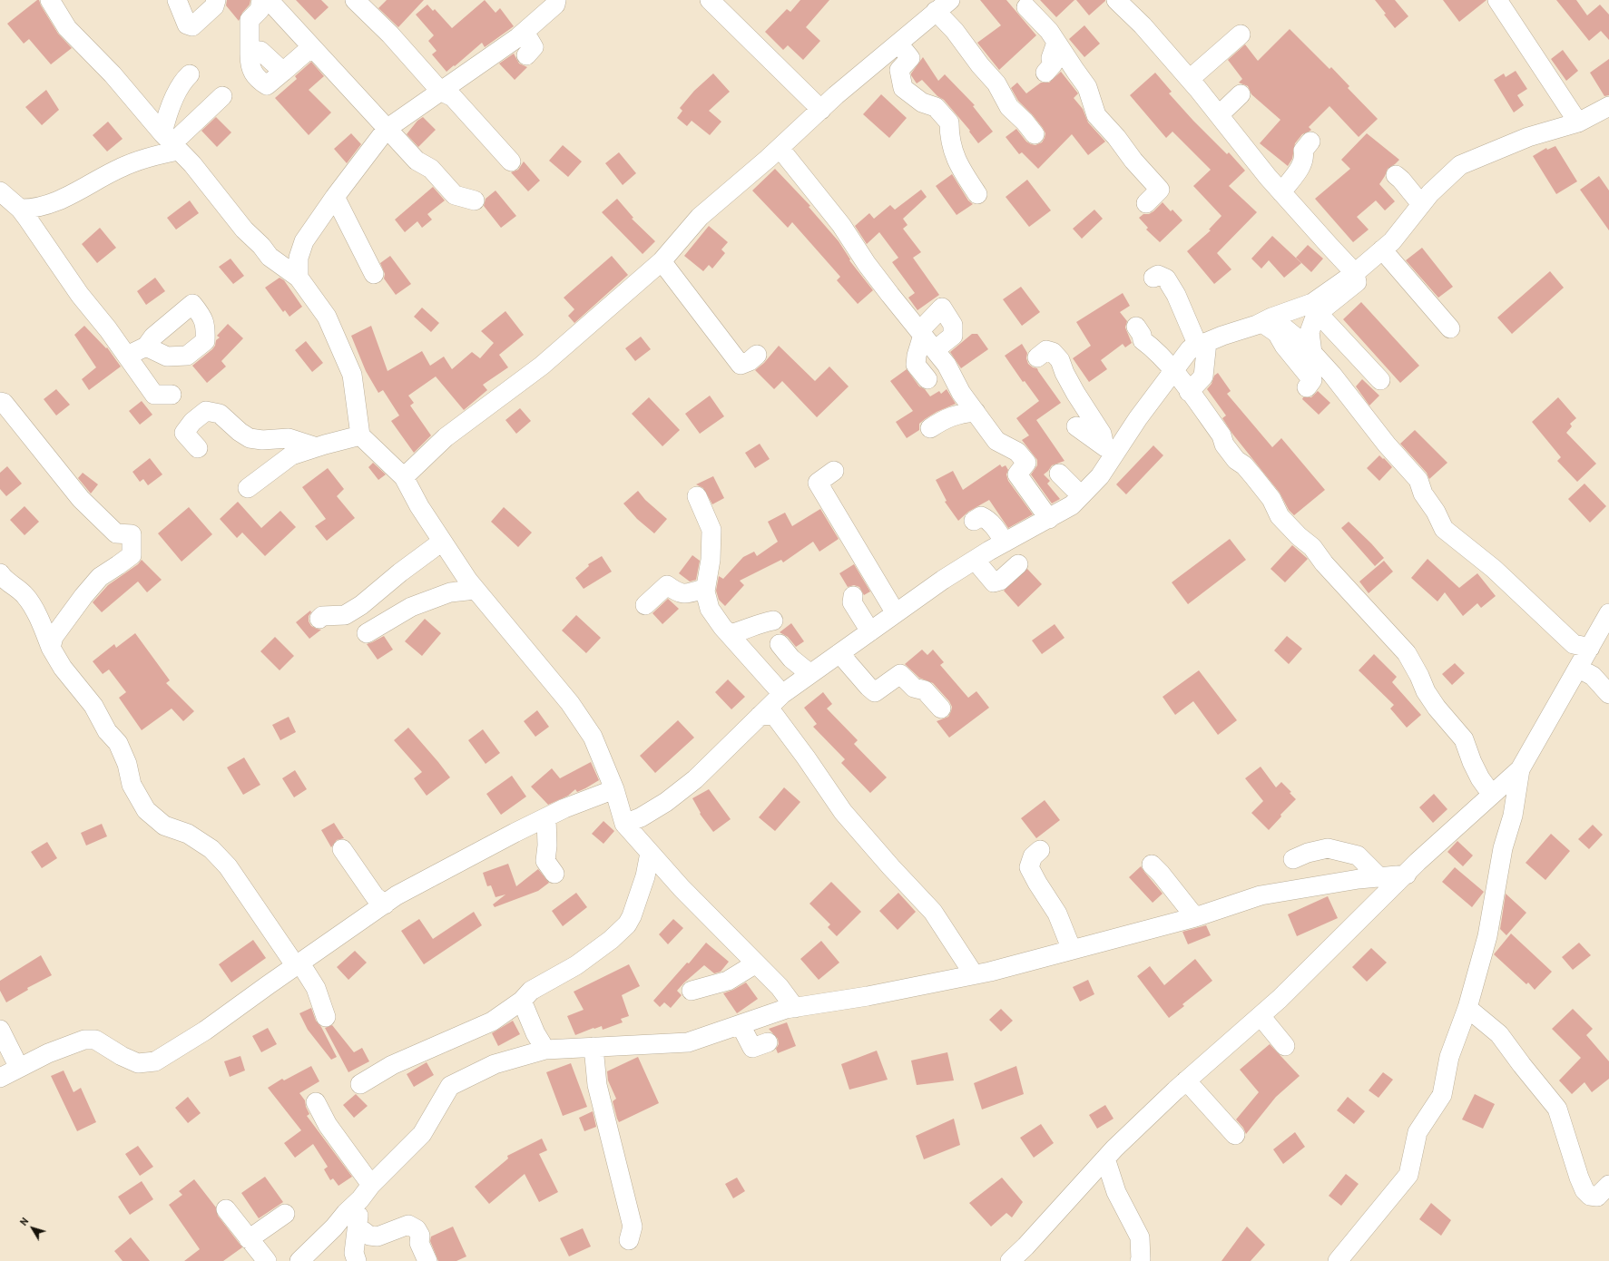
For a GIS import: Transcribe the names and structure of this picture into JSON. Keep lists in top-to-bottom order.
{
  "north": "top left"
}
